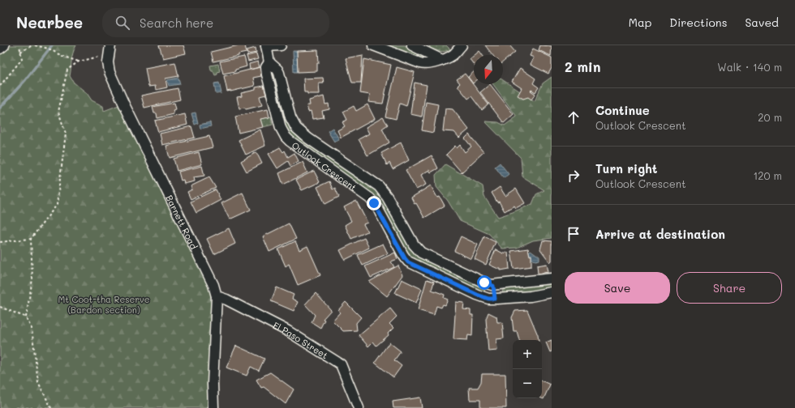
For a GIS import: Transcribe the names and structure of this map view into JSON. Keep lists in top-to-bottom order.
{
  "streets": {
    "street": ["Outlook Crescent", "Barnett Road", "El Paso Street"]
  },
  "crossings": [
    ["Barnett Road", "El Paso Street"]
  ],
  "parks": ["Mt Coot-tha Reserve (Bardon section)"],
  "north": "bottom",
  "page": {
    "header": "Nearbee",
    "search": "Search here",
    "nav": ["Map", "Directions", "Saved"],
    "heading": ["2 min", "Walk · 140 m"],
    "list": [
      ["Continue", "Outlook Crescent", "20 m"],
      ["Turn right", "Outlook Crescent", "120 m"],
      "Arrive at destination"
    ],
    "buttons": ["Save", "Share"],
    "map_buttons": ["+", "−"]
  }
}
